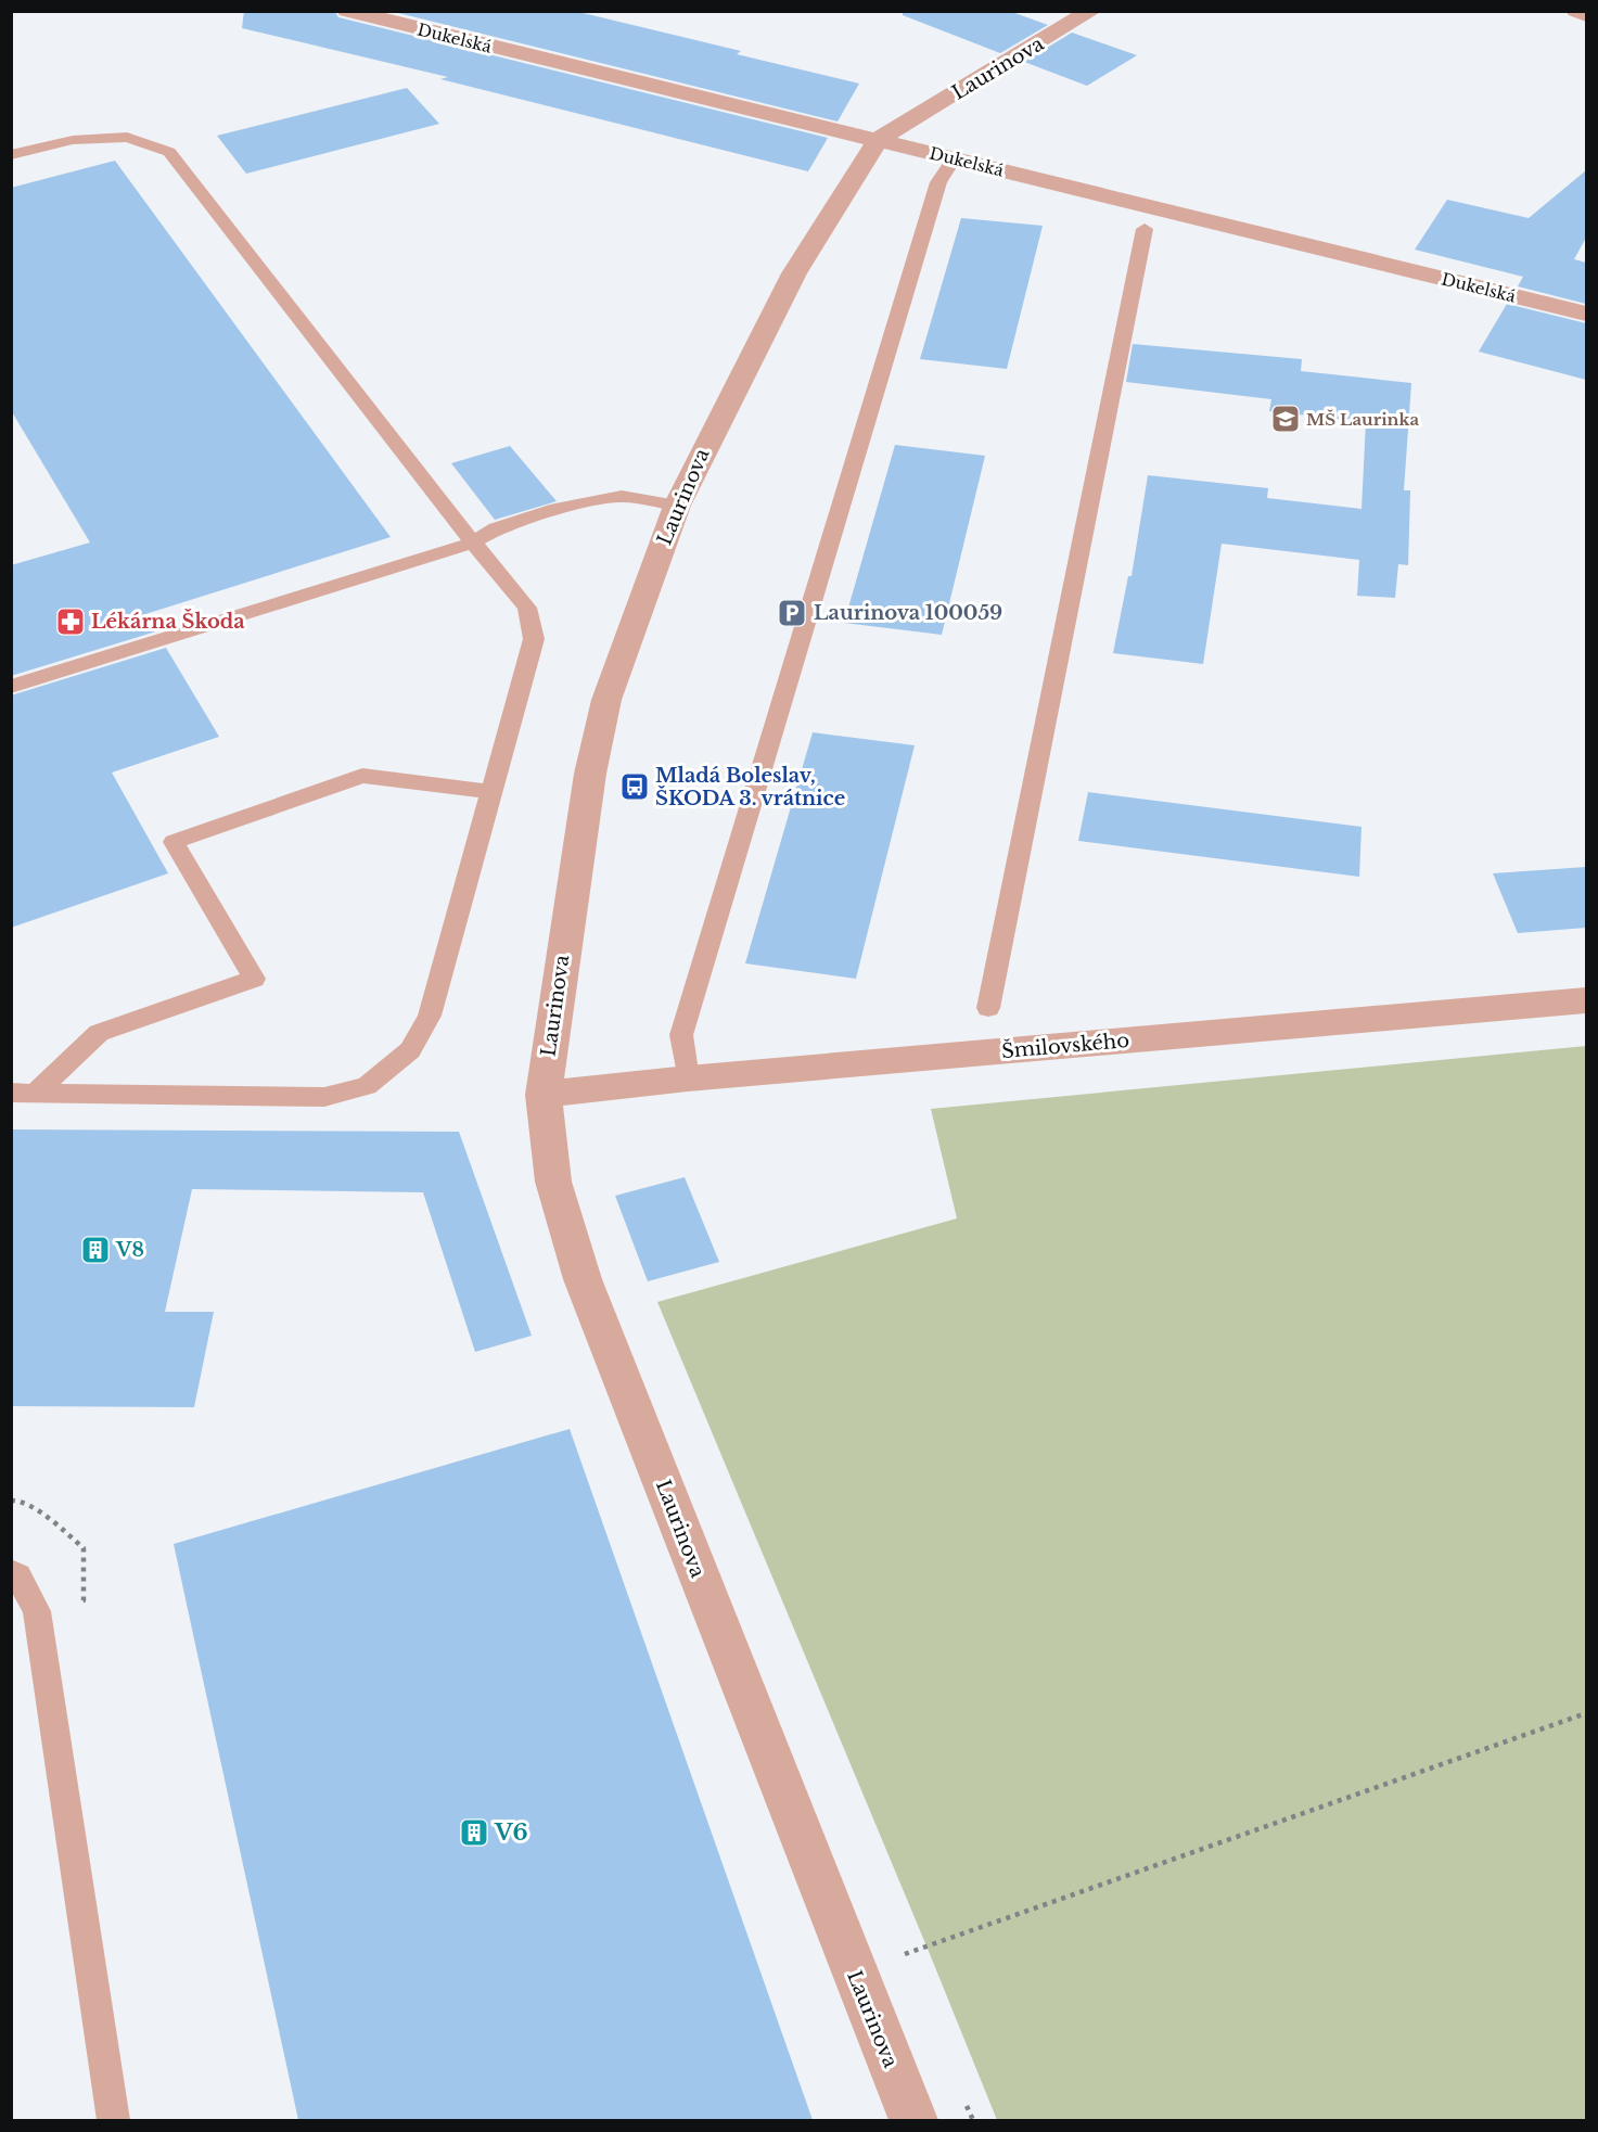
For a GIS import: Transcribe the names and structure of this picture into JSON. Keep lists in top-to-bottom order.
{
  "streets": {
    "street": ["Dukelská", "Laurinova", "Šmilovského"]
  },
  "crossings": [
    ["Dukelská", "Laurinova"],
    ["Laurinova", "Šmilovského"]
  ],
  "places": {
    "school or university": ["MŠ Laurinka"],
    "parking": ["Laurinova 100059"],
    "pharmacy": ["Lékárna Škoda"],
    "bus stop": ["Mladá Boleslav, ŠKODA 3. vrátnice"],
    "building": ["V8", "V6"]
  }
}
